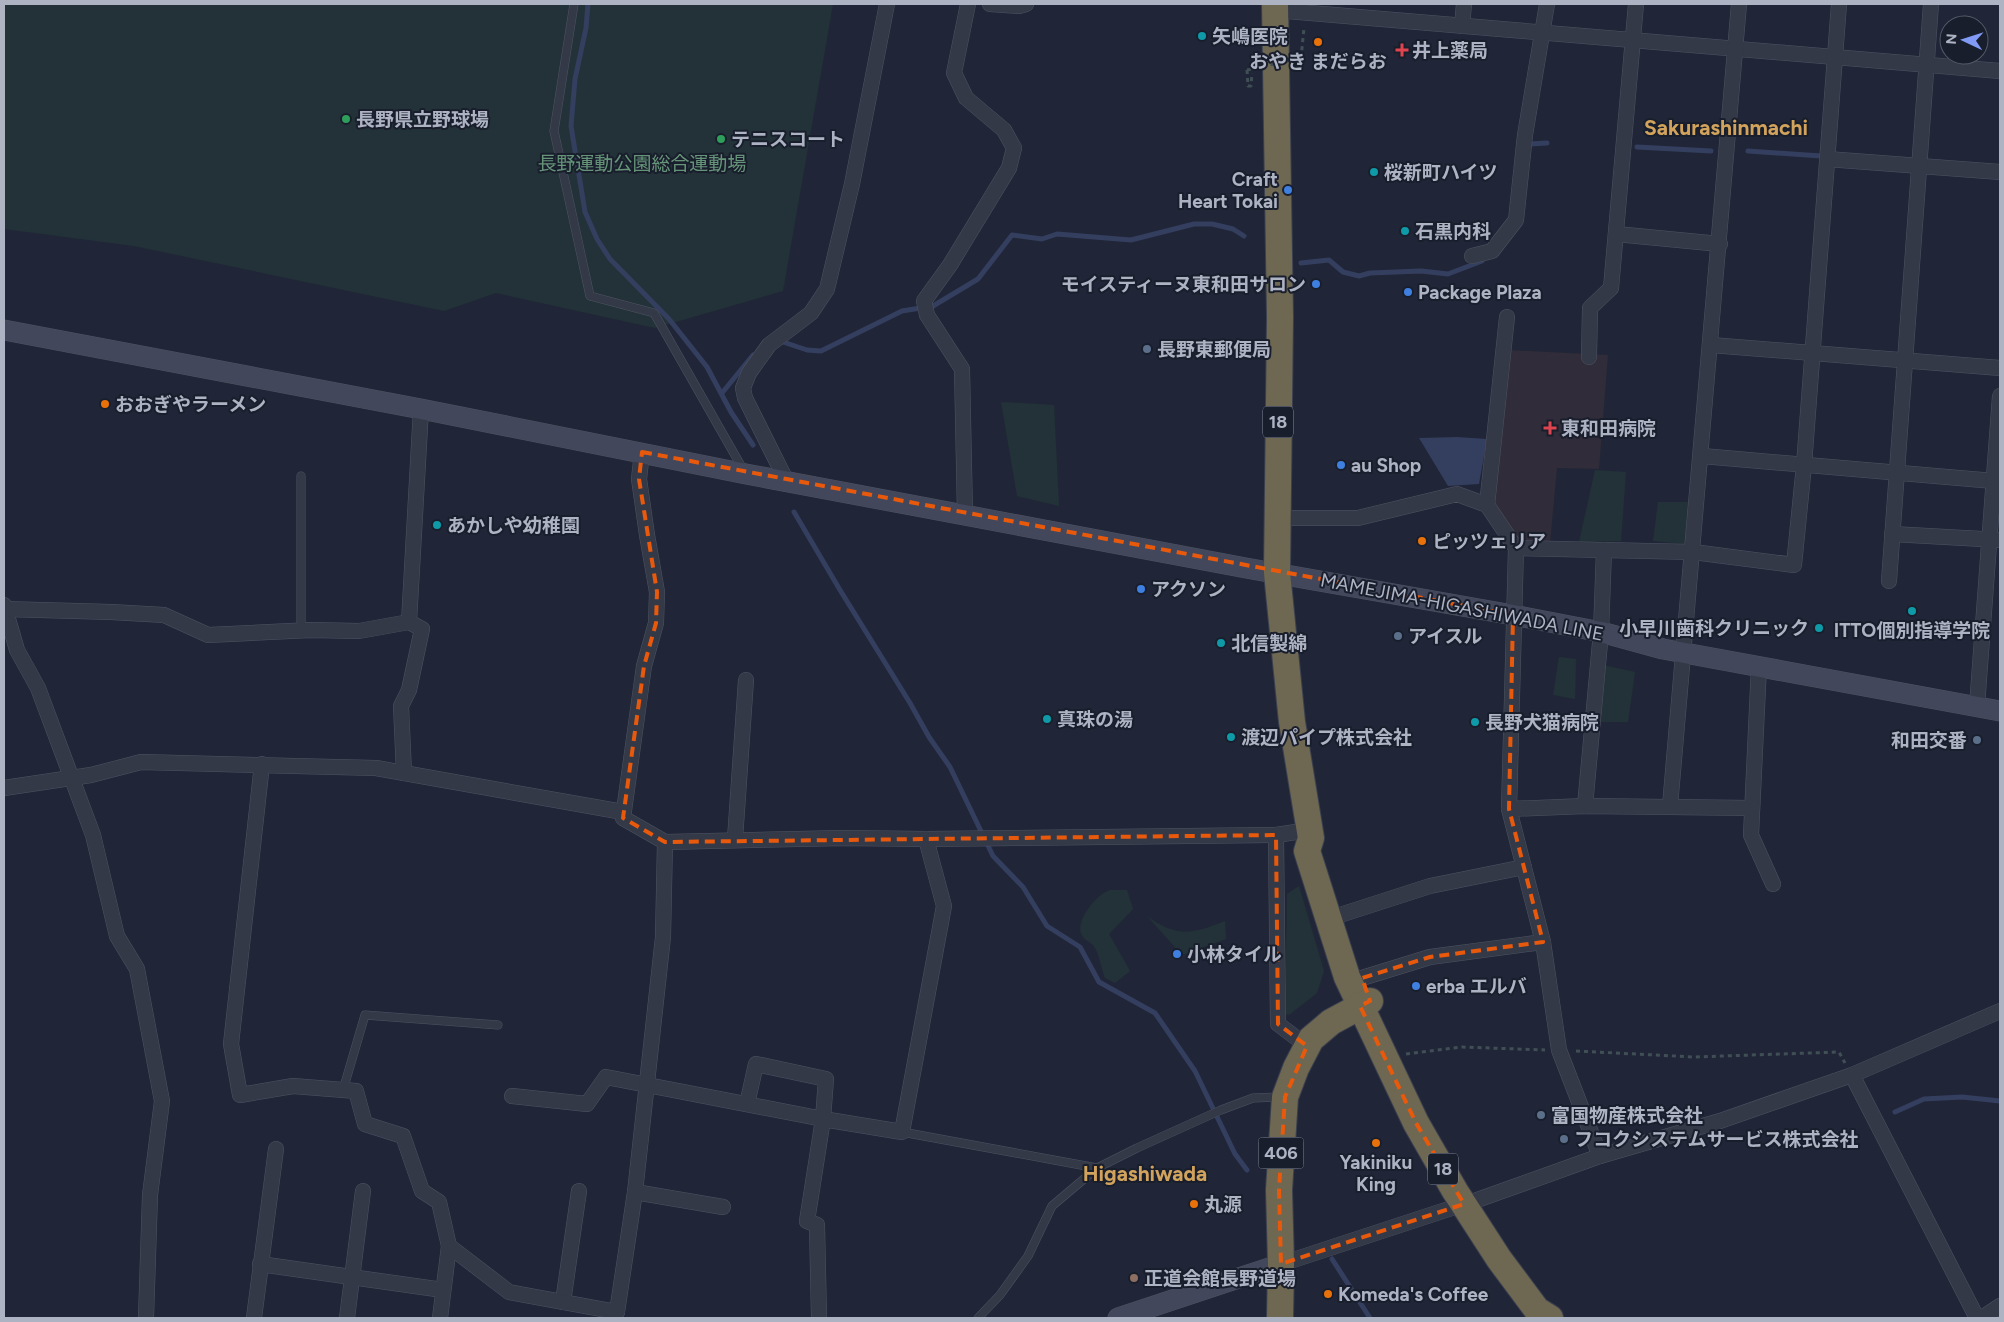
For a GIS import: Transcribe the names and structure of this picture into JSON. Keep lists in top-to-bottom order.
{
  "streets": {
    "highway": ["18", "406"],
    "street": ["MAMEJIMA-HIGASHIWADA LINE"]
  },
  "crossings": [
    ["18", "MAMEJIMA-HIGASHIWADA LINE"],
    ["18", "406"]
  ],
  "districts": ["Sakurashinmachi", "Higashiwada"],
  "parks": ["長野運動公園総合運動場"],
  "places": {
    "other": [
      "矢嶋医院",
      "おやき まだらお",
      "長野県立野球場",
      "テニスコート",
      "桜新町ハイツ",
      "Craft Heart Tokai",
      "石黒内科",
      "モイスティーヌ東和田サロン",
      "Package Plaza",
      "長野東郵便局",
      "おおぎやラーメン",
      "au Shop",
      "あかしや幼稚園",
      "ピッツェリア",
      "アクソン",
      "ITTO個別指導学院",
      "小早川歯科クリニック",
      "アイスル",
      "北信製綿",
      "真珠の湯",
      "長野犬猫病院",
      "渡辺パイプ株式会社",
      "和田交番",
      "小林タイル",
      "erba エルバ",
      "富国物産株式会社",
      "フコクシステムサービス株式会社",
      "Yakiniku King",
      "丸源",
      "正道会館長野道場",
      "Komeda's Coffee"
    ],
    "health": ["井上薬局", "東和田病院"]
  },
  "north": "left"
}
